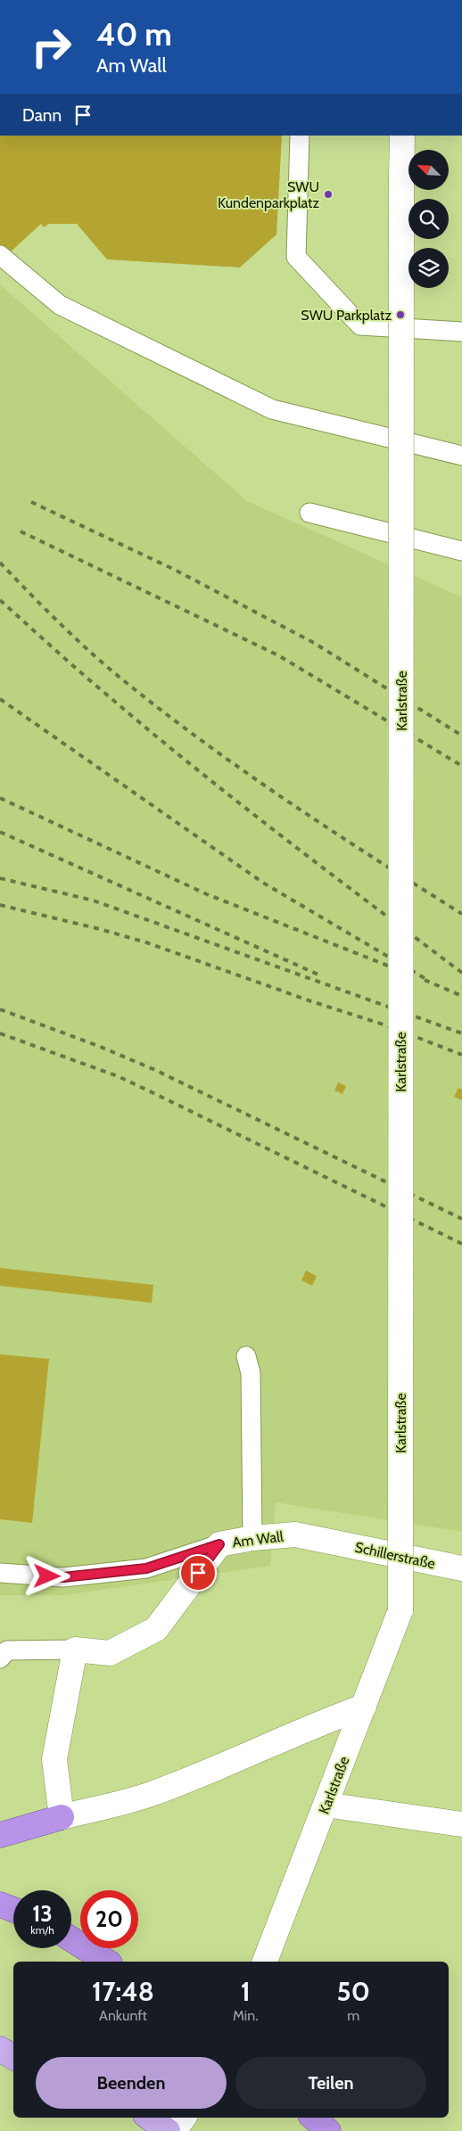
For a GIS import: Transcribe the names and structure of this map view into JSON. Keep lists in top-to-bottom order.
{
  "streets": {
    "main road": ["Karlstraße", "Am Wall", "Schillerstraße"]
  },
  "crossings": [
    ["Am Wall", "Schillerstraße"]
  ],
  "places": ["SWU Kundenparkplatz", "SWU Parkplatz"],
  "north": "top left",
  "page": {
    "turn": ["40 m", "Am Wall"],
    "then": "Dann",
    "speed": "13 km/h",
    "limit": "20",
    "eta": [
      "17:48",
      "Ankunft",
      "1",
      "Min.",
      "50",
      "m"
    ],
    "buttons": ["Beenden", "Teilen"]
  }
}
